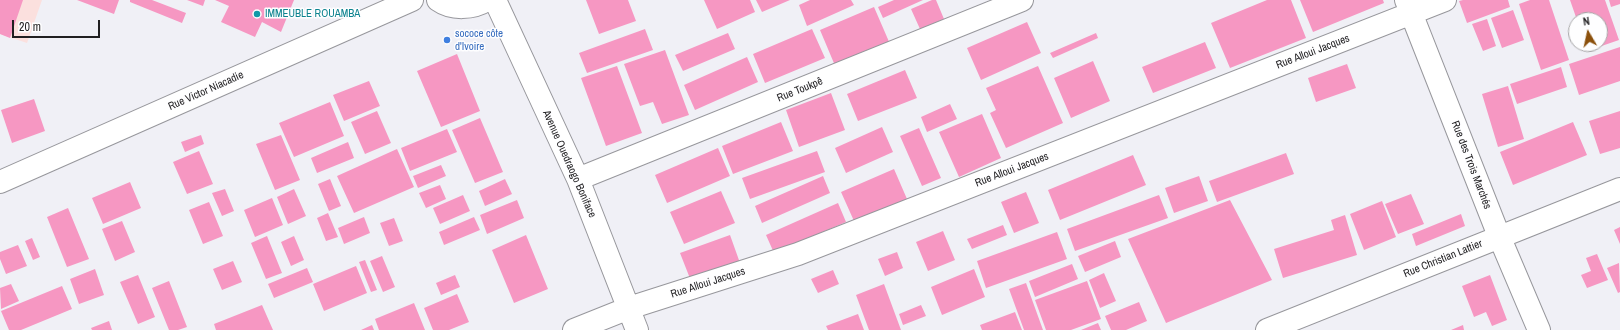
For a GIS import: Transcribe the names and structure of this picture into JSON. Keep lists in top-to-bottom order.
{
  "streets": {
    "street": [
      "Rue Alloui Jacques",
      "Rue Toukpê",
      "Rue Victor Niacadie",
      "Avenue Ouedraogo Boniface",
      "Rue des Trois Marchés",
      "Rue Christian Lattier"
    ]
  },
  "crossings": [
    ["Rue Alloui Jacques", "Avenue Ouedraogo Boniface"],
    ["Rue Alloui Jacques", "Rue des Trois Marchés"],
    ["Rue Toukpê", "Avenue Ouedraogo Boniface"],
    ["Rue des Trois Marchés", "Rue Christian Lattier"]
  ],
  "places": ["IMMEUBLE ROUAMBA", "sococe côte d'Ivoire"],
  "scale_bar": "20 m",
  "north": "top"
}
